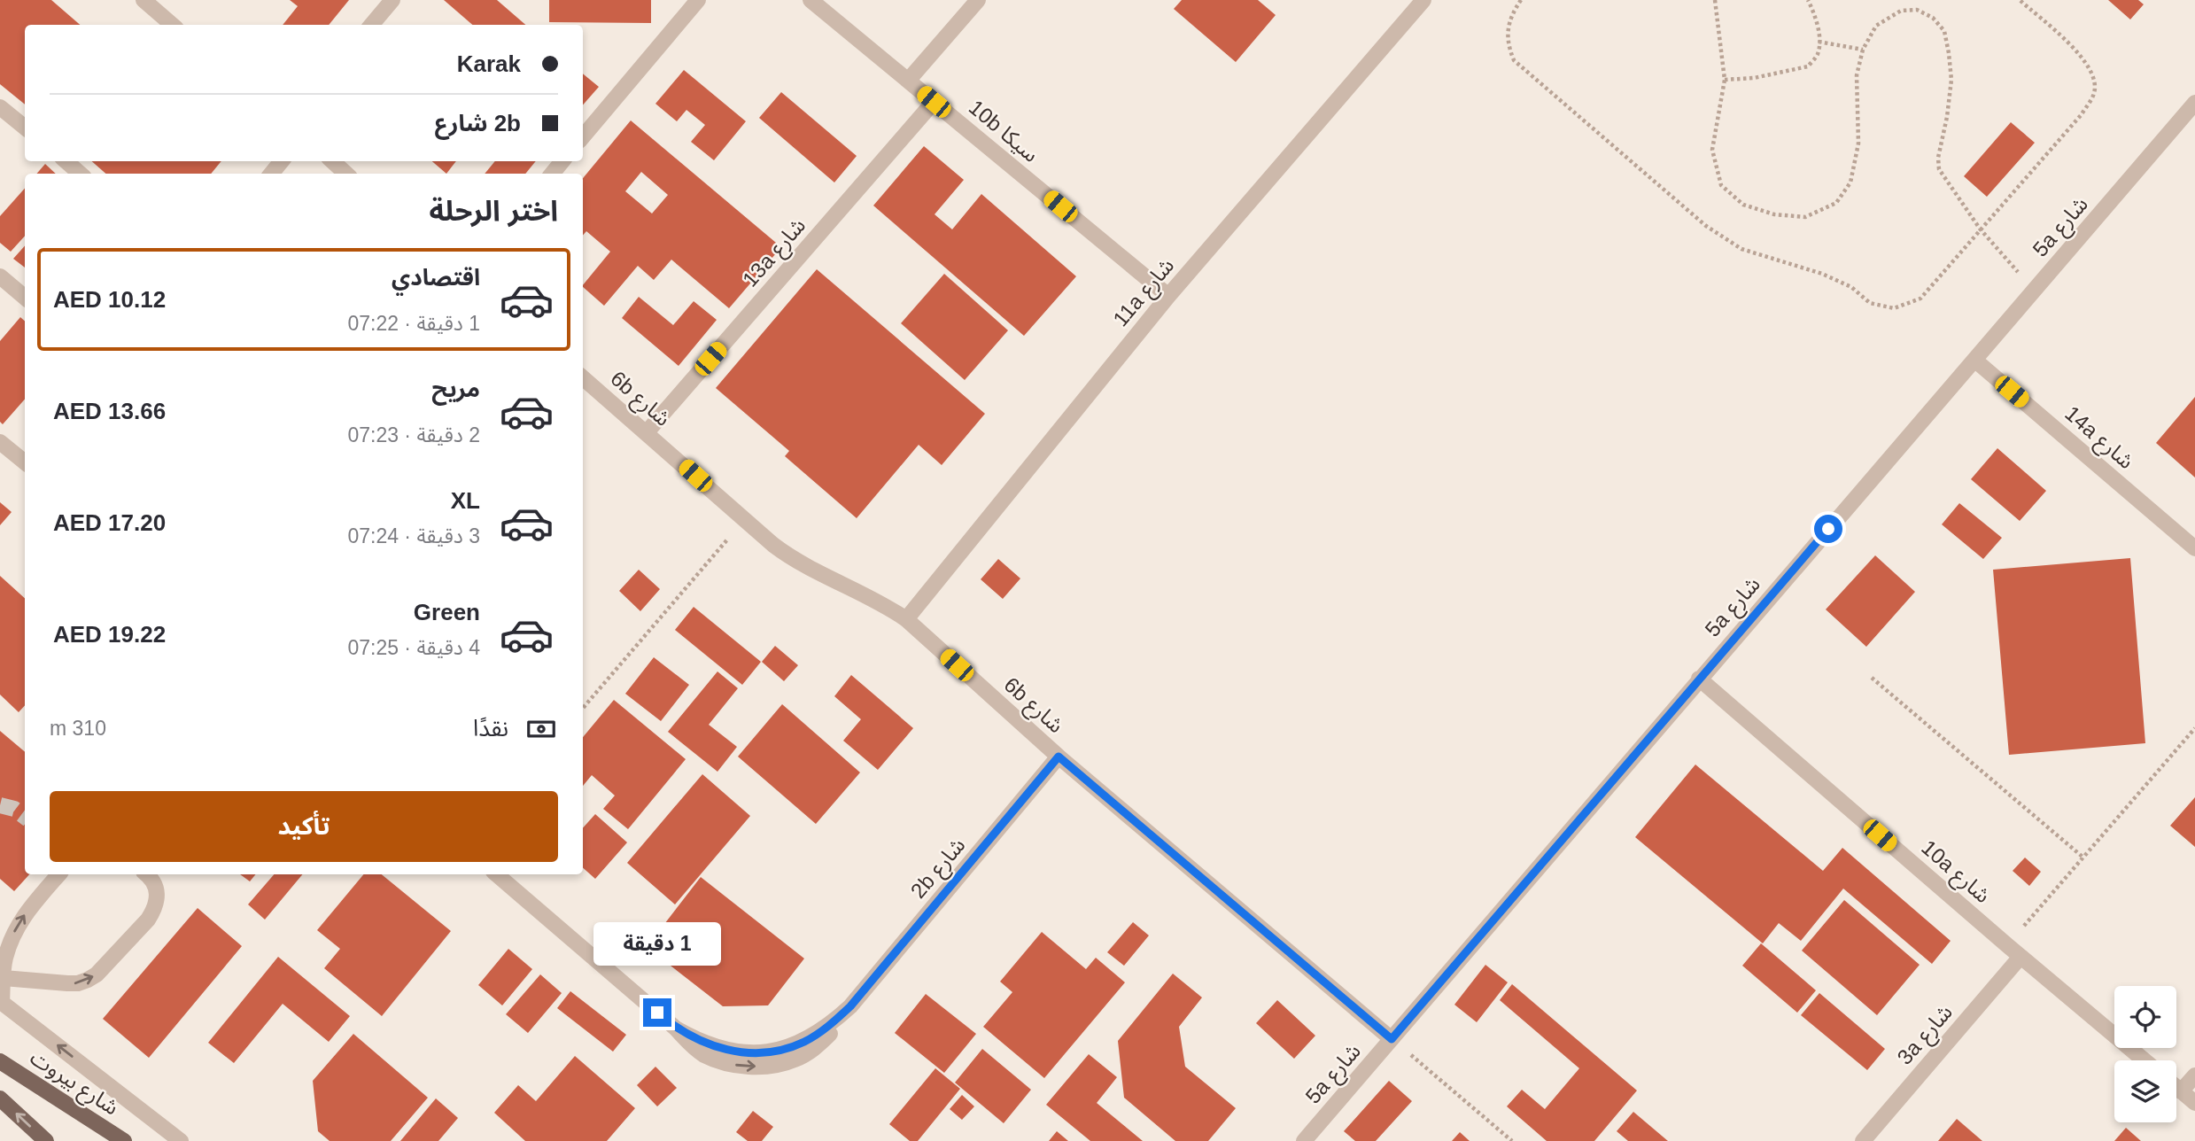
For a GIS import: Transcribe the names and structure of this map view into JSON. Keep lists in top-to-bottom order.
{
  "streets": {
    "main road": ["شارع بيروت"],
    "street": [
      "10b سيكا",
      "5a شارع",
      "13a شارع",
      "11a شارع",
      "6b شارع",
      "14a شارع",
      "2b شارع",
      "10a شارع",
      "3a شارع"
    ]
  },
  "crossings": [
    ["10b سيكا", "13a شارع"],
    ["10b سيكا", "11a شارع"],
    ["5a شارع", "6b شارع"],
    ["5a شارع", "14a شارع"],
    ["5a شارع", "10a شارع"],
    ["13a شارع", "6b شارع"],
    ["11a شارع", "6b شارع"],
    ["6b شارع", "2b شارع"],
    ["10a شارع", "3a شارع"]
  ],
  "page": {
    "banner": ["Karak", "2b شارع"],
    "heading": "اختر الرحلة",
    "list": [
      {
        "name": "اقتصادي",
        "note": "1 دقيقة · 07:22",
        "value": "AED 10.12"
      },
      {
        "name": "مريح",
        "note": "2 دقيقة · 07:23",
        "value": "AED 13.66"
      },
      {
        "name": "XL",
        "note": "3 دقيقة · 07:24",
        "value": "AED 17.20"
      },
      {
        "name": "Green",
        "note": "4 دقيقة · 07:25",
        "value": "AED 19.22"
      }
    ],
    "pay": ["نقدًا", "310 m"],
    "buttons": "تأكيد",
    "bubble": "1 دقيقة"
  }
}
